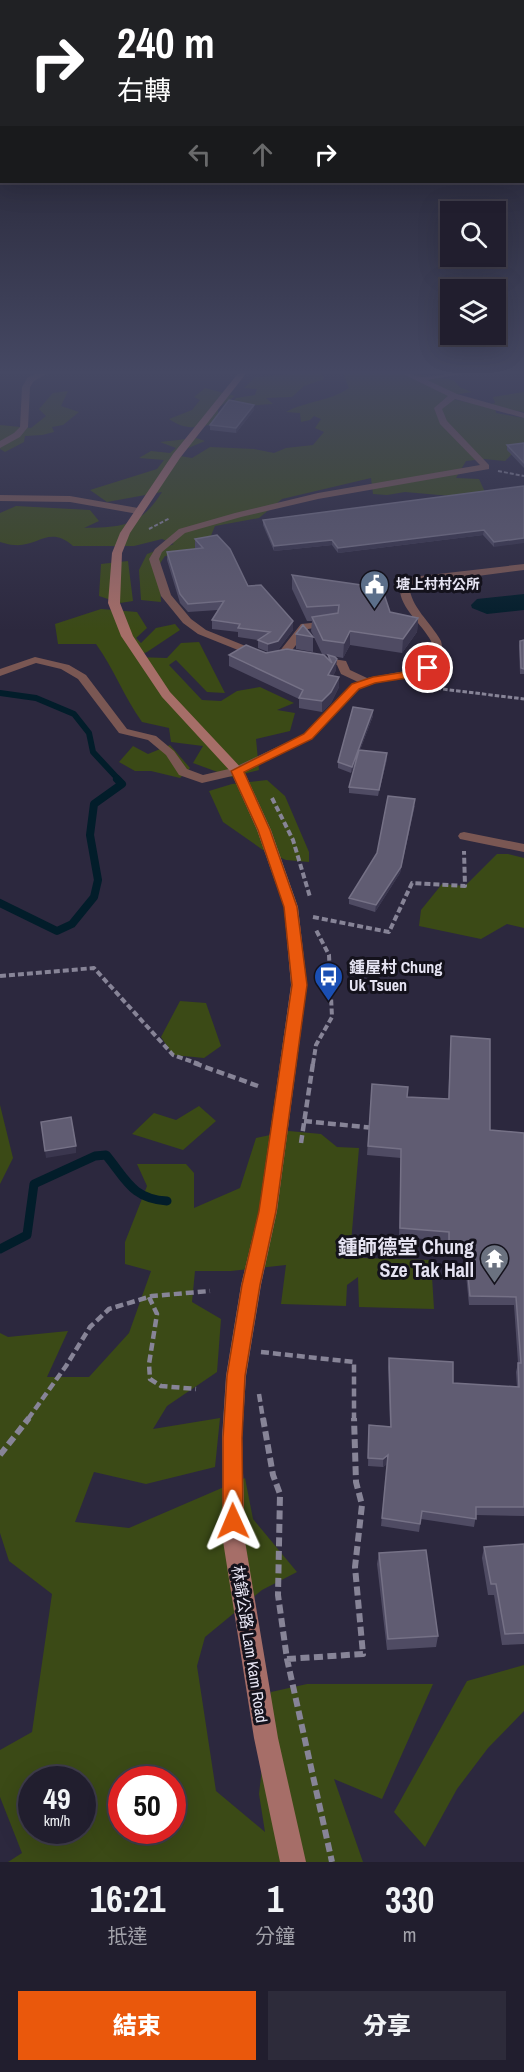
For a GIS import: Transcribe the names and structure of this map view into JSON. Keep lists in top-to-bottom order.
{
  "streets": {
    "main road": ["林錦公路 Lam Kam Road"]
  },
  "places": {
    "public building": ["塘上村村公所"],
    "bus stop": ["鍾屋村 Chung Uk Tsuen"],
    "temple": ["鍾師德堂 Chung Sze Tak Hall"]
  },
  "page": {
    "turn": ["240 m", "右轉"],
    "speed": "49 km/h",
    "limit": "50",
    "eta": [
      "16:21",
      "抵達",
      "1",
      "分鐘",
      "330",
      "m"
    ],
    "buttons": ["結束", "分享"]
  }
}
